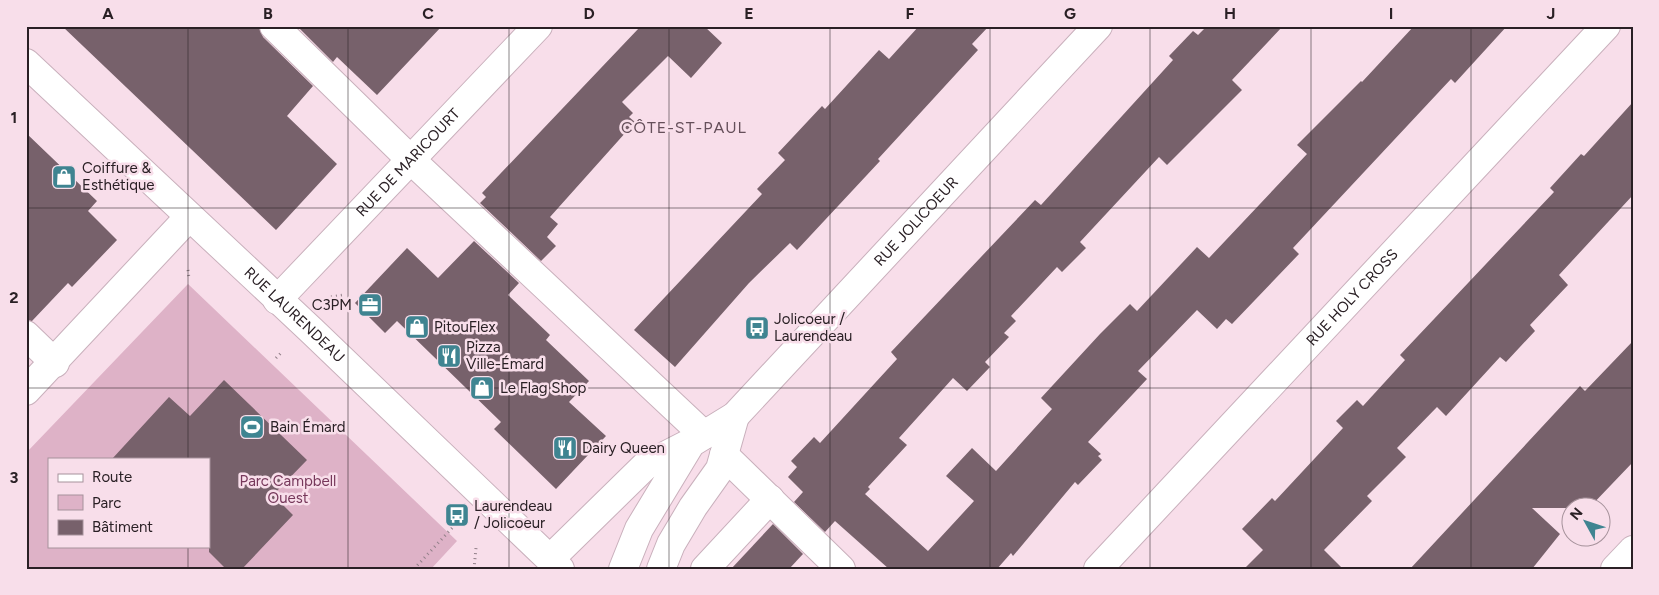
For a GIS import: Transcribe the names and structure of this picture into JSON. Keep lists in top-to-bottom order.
{
  "streets": {
    "street": [
      "RUE DE MARICOURT",
      "RUE JOLICOEUR",
      "RUE HOLY CROSS",
      "RUE LAURENDEAU"
    ]
  },
  "crossings": [
    ["RUE DE MARICOURT", "RUE LAURENDEAU"],
    ["RUE JOLICOEUR", "RUE LAURENDEAU"]
  ],
  "districts": ["CÔTE-ST-PAUL"],
  "parks": ["Parc Campbell Ouest"],
  "places": {
    "shop": ["Coiffure & Esthétique", "PitouFlex", "Le Flag Shop"],
    "office": ["C3PM"],
    "bus stop": ["Jolicoeur / Laurendeau", "Laurendeau / Jolicoeur"],
    "restaurant": ["Pizza Ville-Émard", "Dairy Queen"],
    "sports": ["Bain Émard"]
  },
  "legend": ["Route", "Parc", "Bâtiment"],
  "north": "top left",
  "grid": {
    "columns": [
      "A",
      "B",
      "C",
      "D",
      "E",
      "F",
      "G",
      "H",
      "I",
      "J"
    ],
    "rows": ["1", "2", "3"]
  }
}
